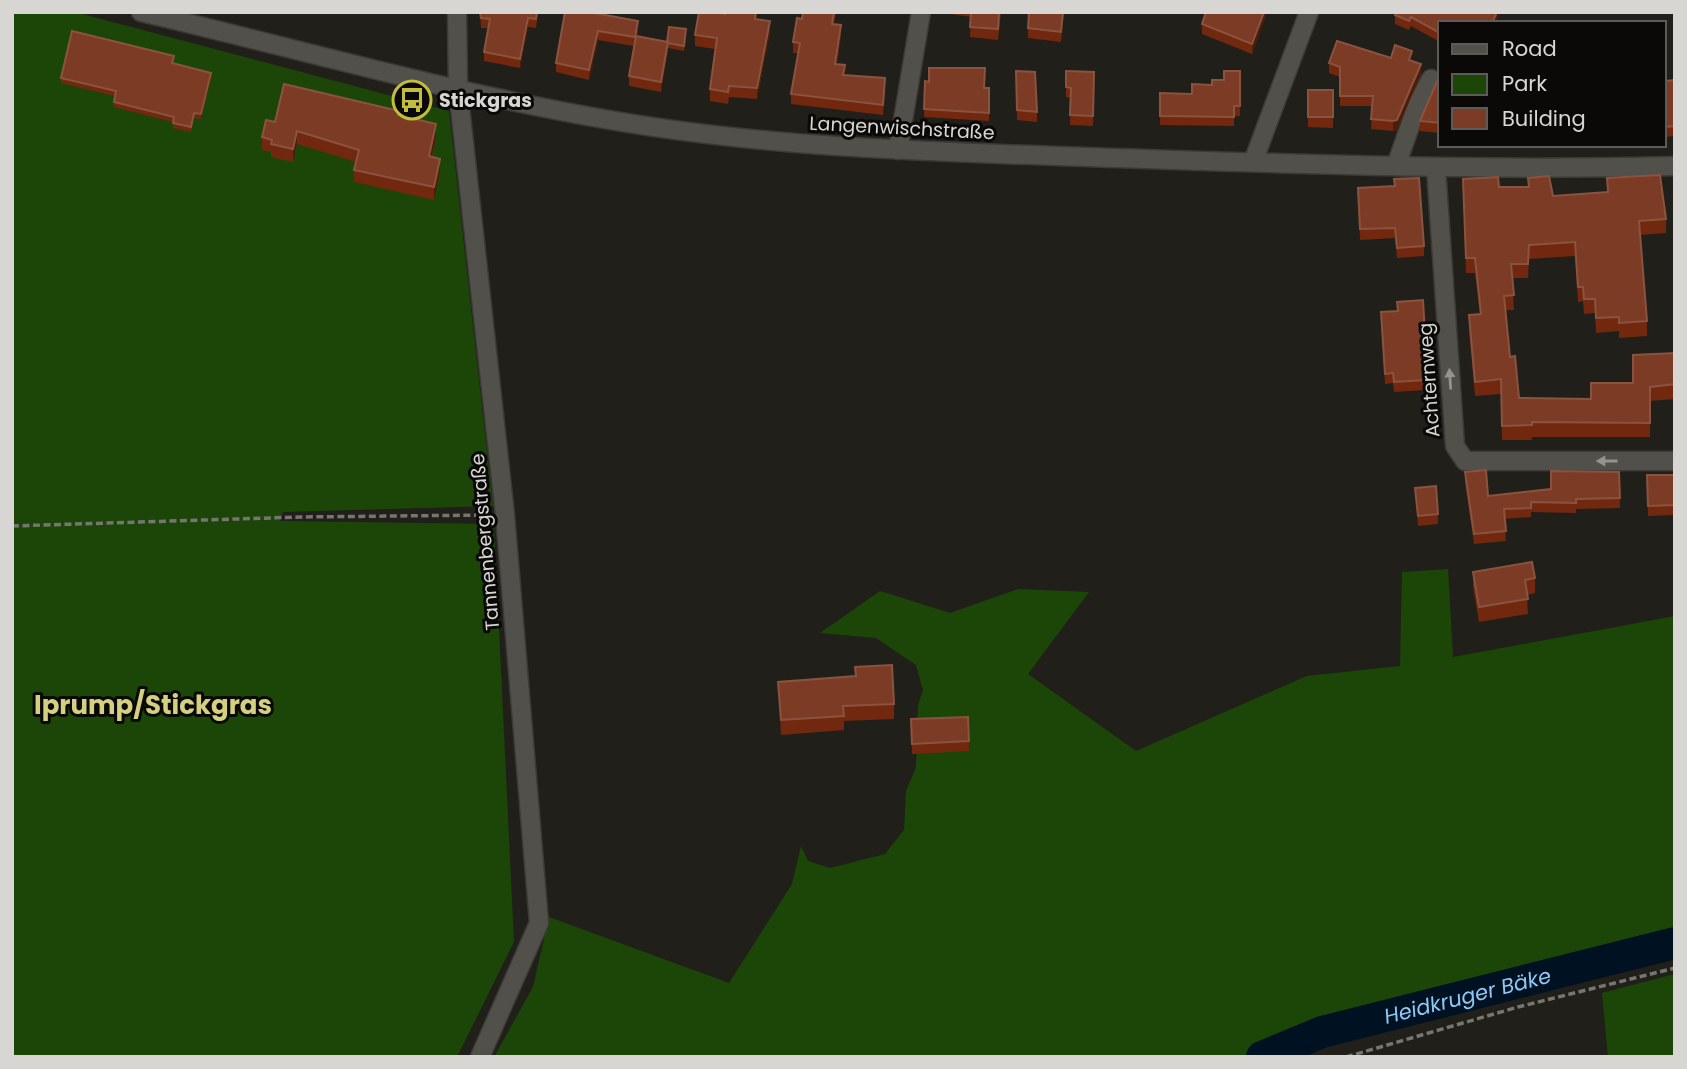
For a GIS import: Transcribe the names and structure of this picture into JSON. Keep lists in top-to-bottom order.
{
  "streets": {
    "street": ["Langenwischstraße", "Achternweg", "Tannenbergstraße"]
  },
  "crossings": [
    ["Langenwischstraße", "Achternweg"],
    ["Langenwischstraße", "Tannenbergstraße"]
  ],
  "districts": ["Iprump/Stickgras"],
  "water": ["Heidkruger Bäke"],
  "places": {
    "bus stop": ["Stickgras"]
  },
  "legend": ["Road", "Park", "Building"]
}
